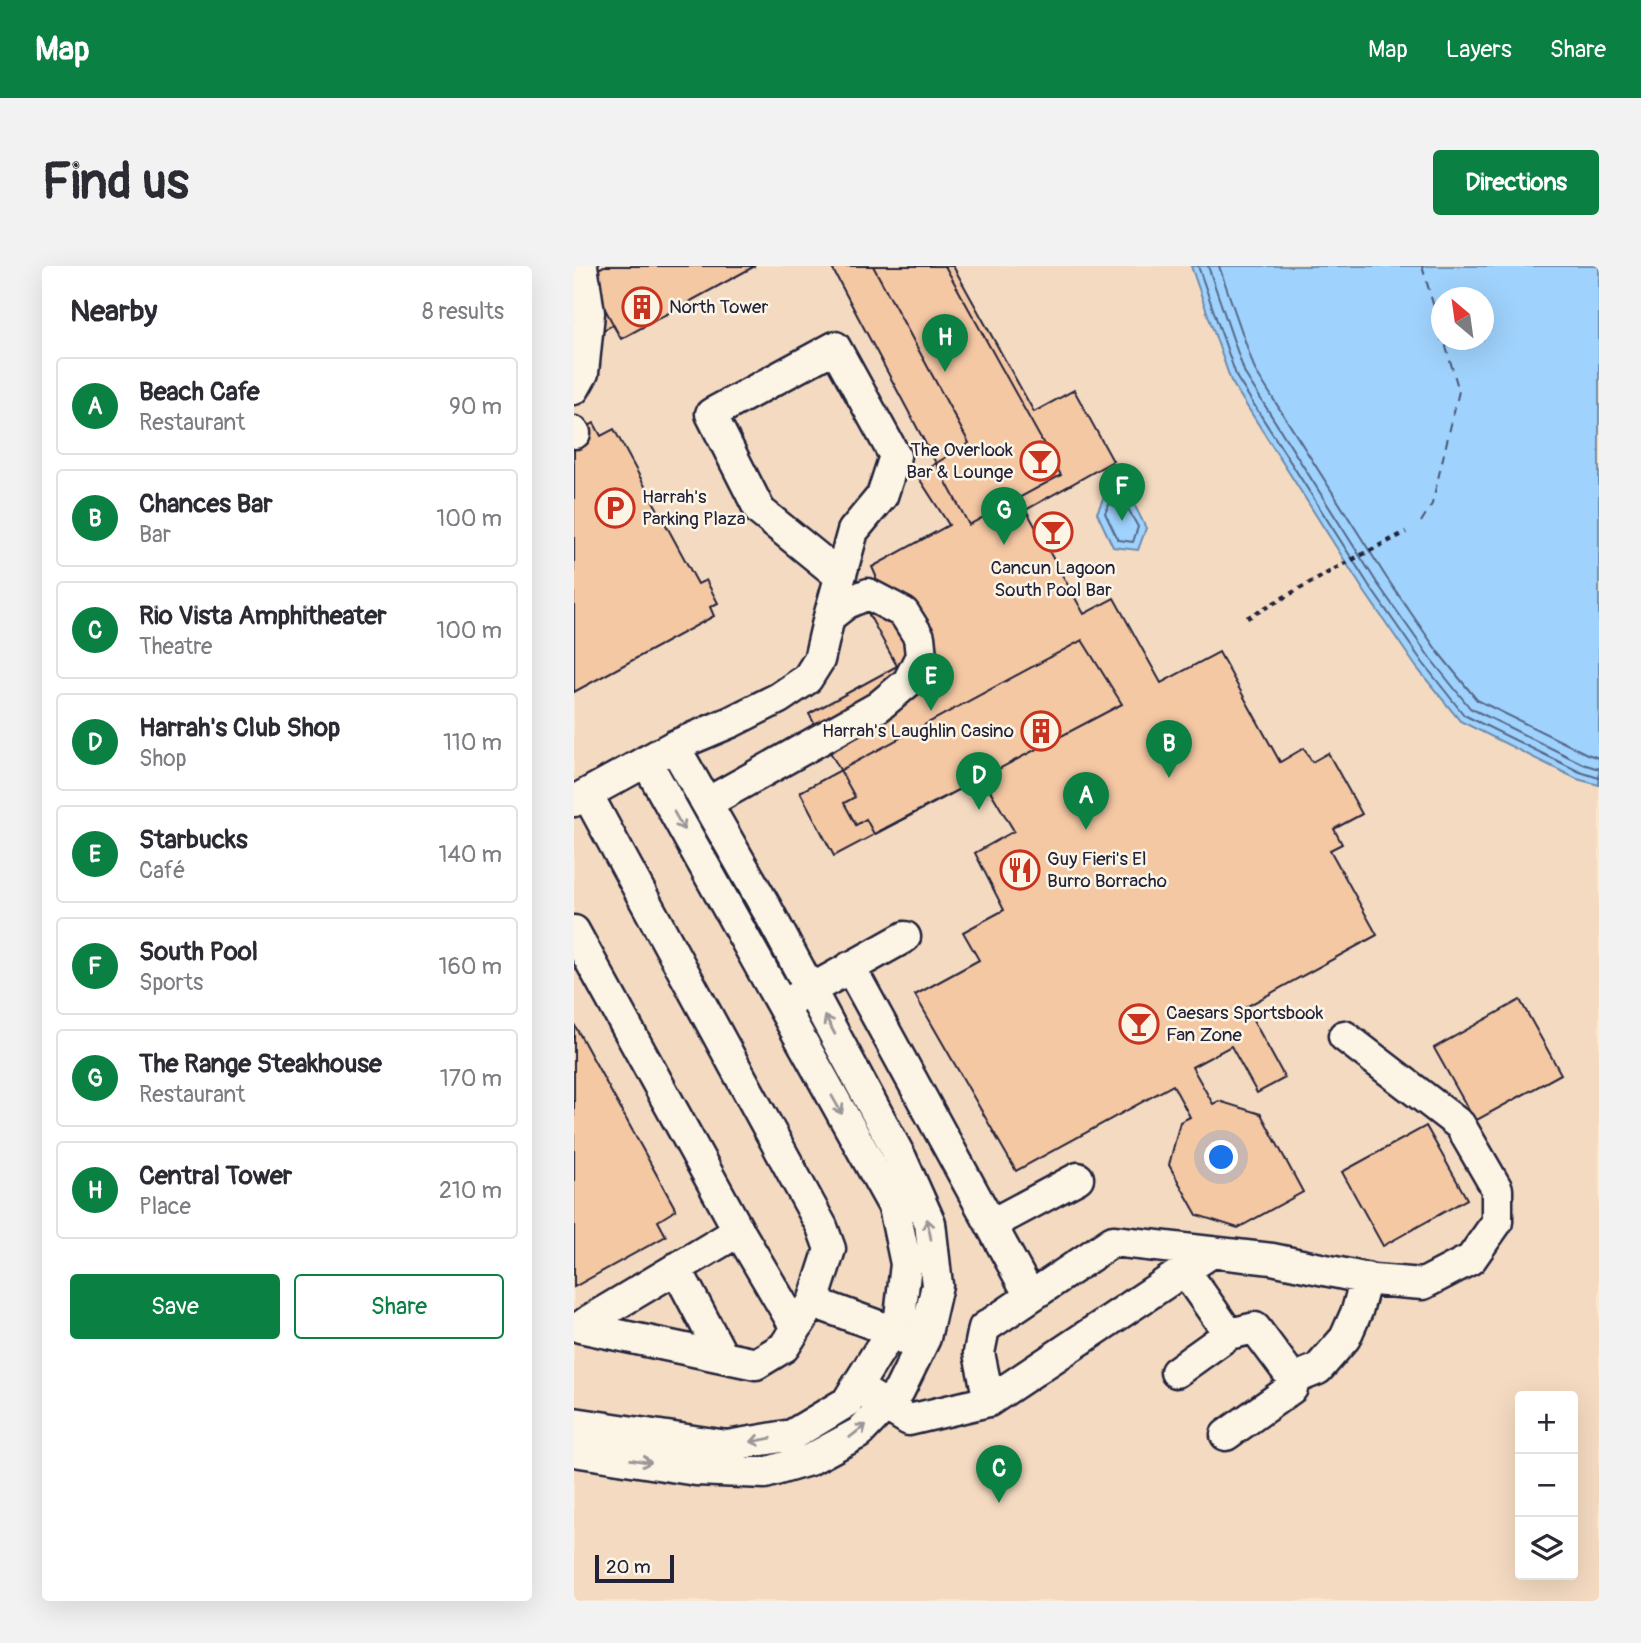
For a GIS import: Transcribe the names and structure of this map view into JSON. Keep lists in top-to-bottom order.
{
  "places": {
    "building": ["North Tower", "Harrah's Laughlin Casino"],
    "bar": ["The Overlook Bar & Lounge", "Cancun Lagoon South Pool Bar", "Caesars Sportsbook Fan Zone"],
    "parking": ["Harrah's Parking Plaza"],
    "restaurant": ["Guy Fieri's El Burro Borracho"]
  },
  "scale_bar": "20 m",
  "north": "top left",
  "page": {
    "header": "Map",
    "nav": ["Map", "Layers", "Share"],
    "buttons": [
      "Directions",
      ["Save", "Share"]
    ],
    "title": "Find us",
    "heading": ["Nearby", "8 results"],
    "pins": [
      "H",
      "F",
      "G",
      "E",
      "B",
      "D",
      "A",
      "C"
    ],
    "list": [
      {
        "mark": "A",
        "name": "Beach Cafe",
        "note": "Restaurant",
        "value": "90 m"
      },
      {
        "mark": "B",
        "name": "Chances Bar",
        "note": "Bar",
        "value": "100 m"
      },
      {
        "mark": "C",
        "name": "Rio Vista Amphitheater",
        "note": "Theatre",
        "value": "100 m"
      },
      {
        "mark": "D",
        "name": "Harrah's Club Shop",
        "note": "Shop",
        "value": "110 m"
      },
      {
        "mark": "E",
        "name": "Starbucks",
        "note": "Café",
        "value": "140 m"
      },
      {
        "mark": "F",
        "name": "South Pool",
        "note": "Sports",
        "value": "160 m"
      },
      {
        "mark": "G",
        "name": "The Range Steakhouse",
        "note": "Restaurant",
        "value": "170 m"
      },
      {
        "mark": "H",
        "name": "Central Tower",
        "note": "Place",
        "value": "210 m"
      }
    ],
    "map_buttons": ["+", "−"],
    "scale": "20 m"
  }
}
